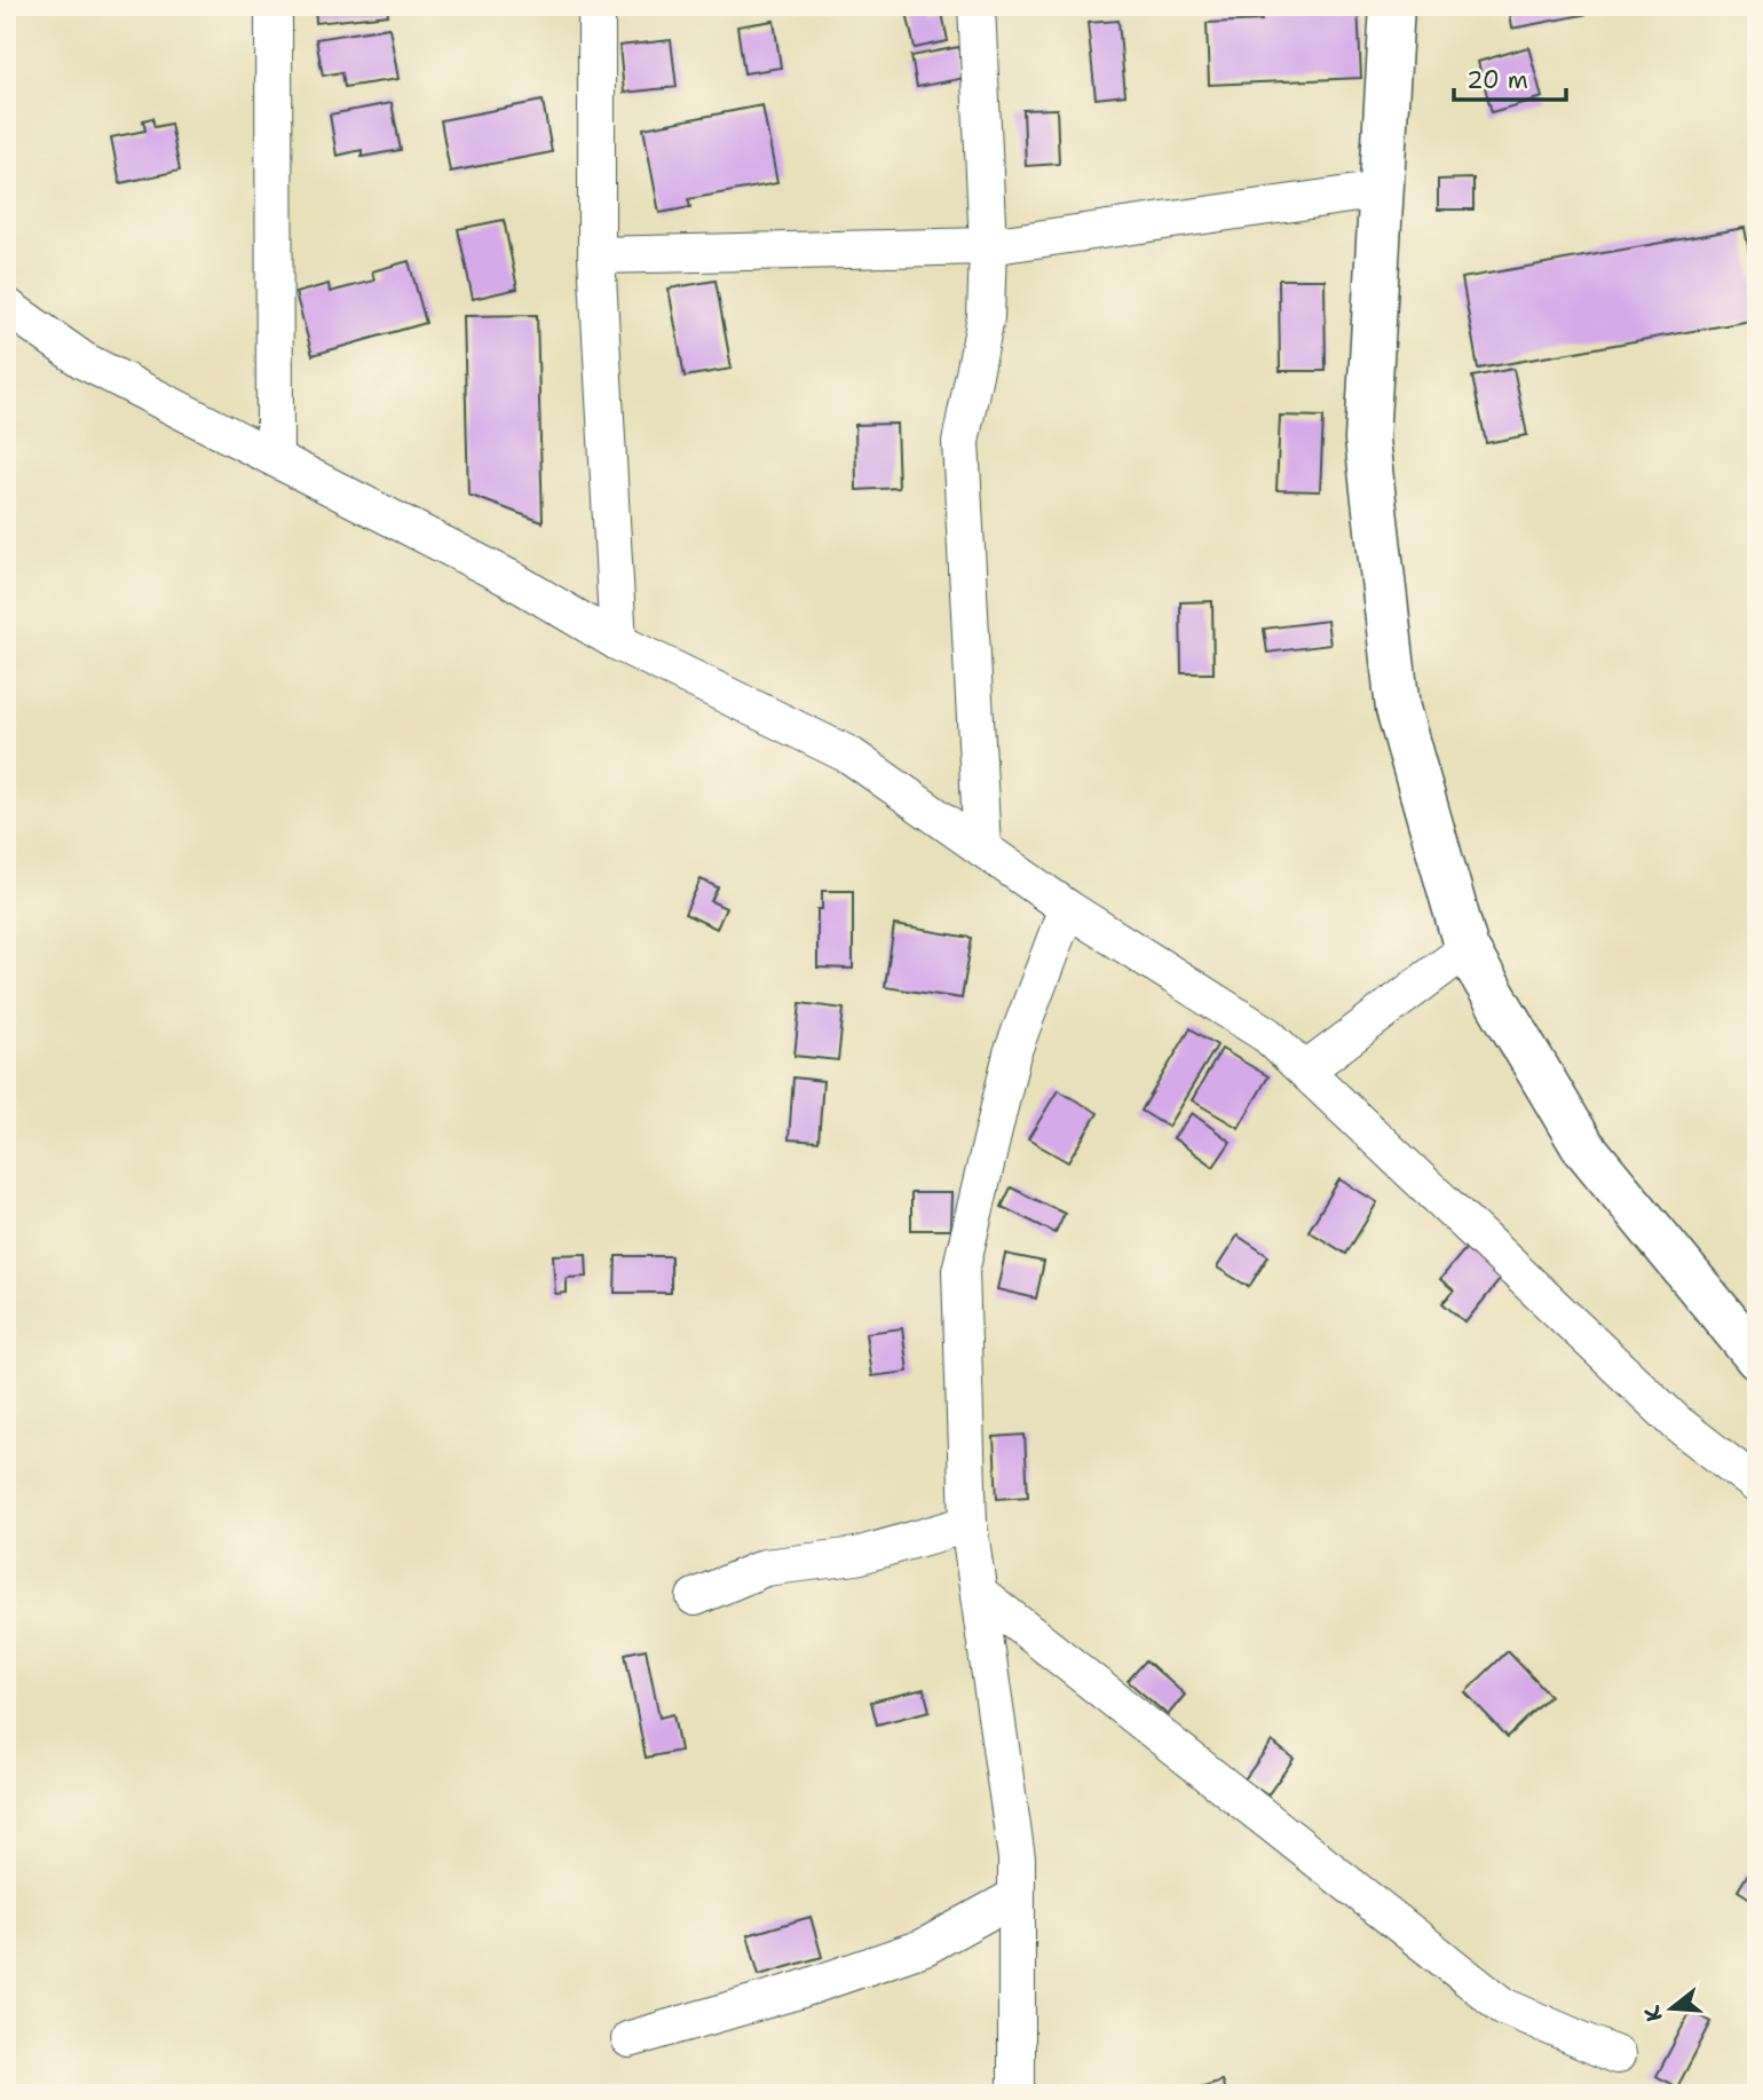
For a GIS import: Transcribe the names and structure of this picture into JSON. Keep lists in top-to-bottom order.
{
  "scale_bar": "20 m",
  "north": "left"
}
